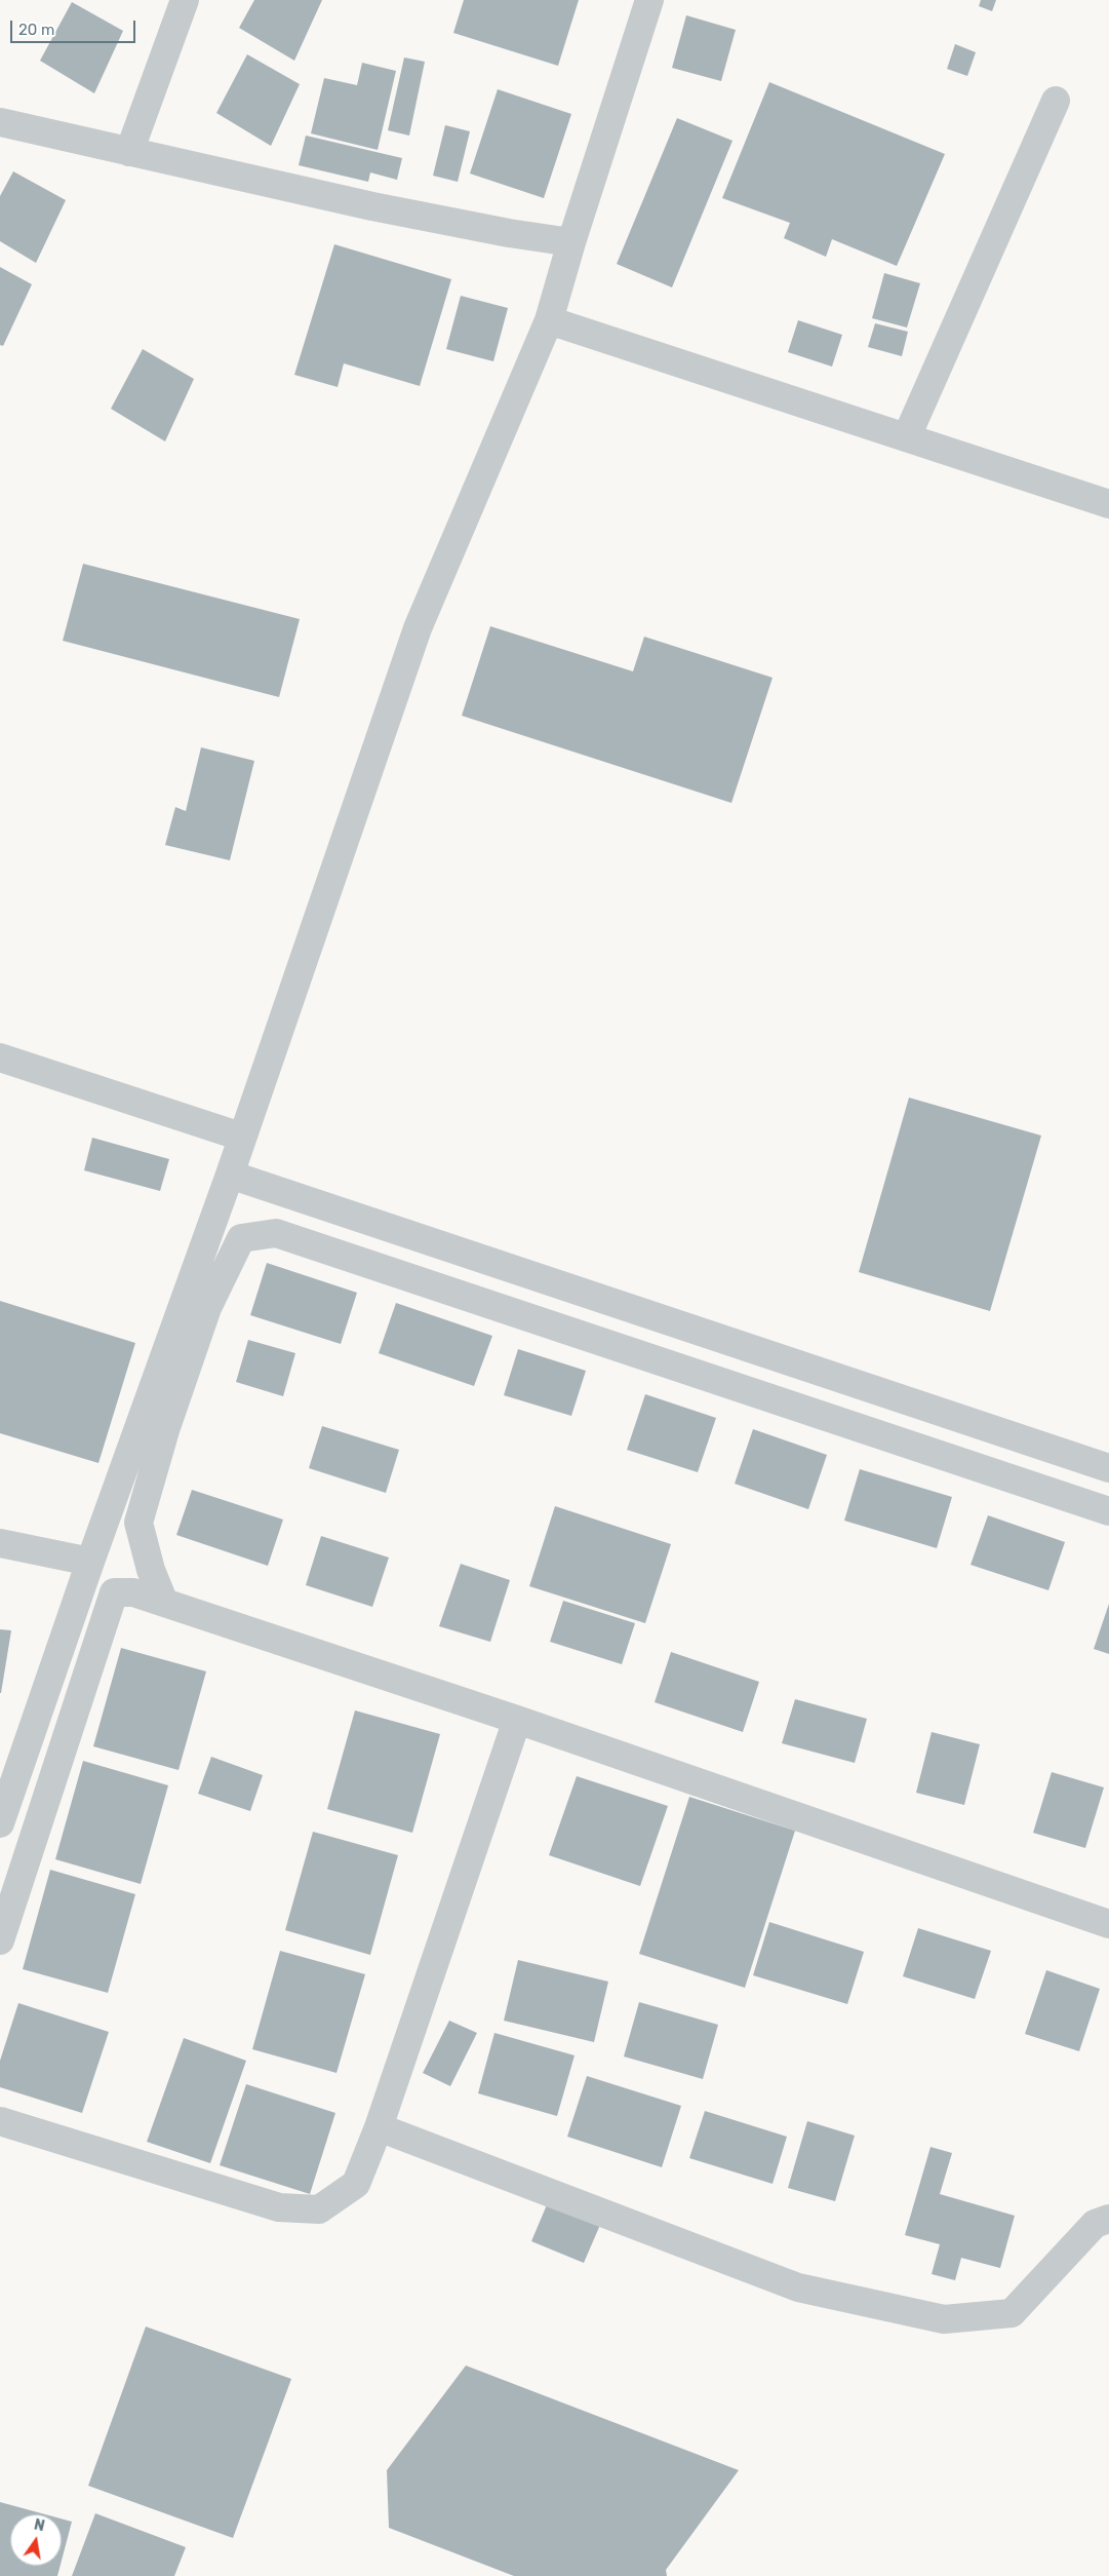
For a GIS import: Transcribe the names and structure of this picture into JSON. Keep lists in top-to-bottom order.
{
  "scale_bar": "20 m",
  "north": "top"
}
